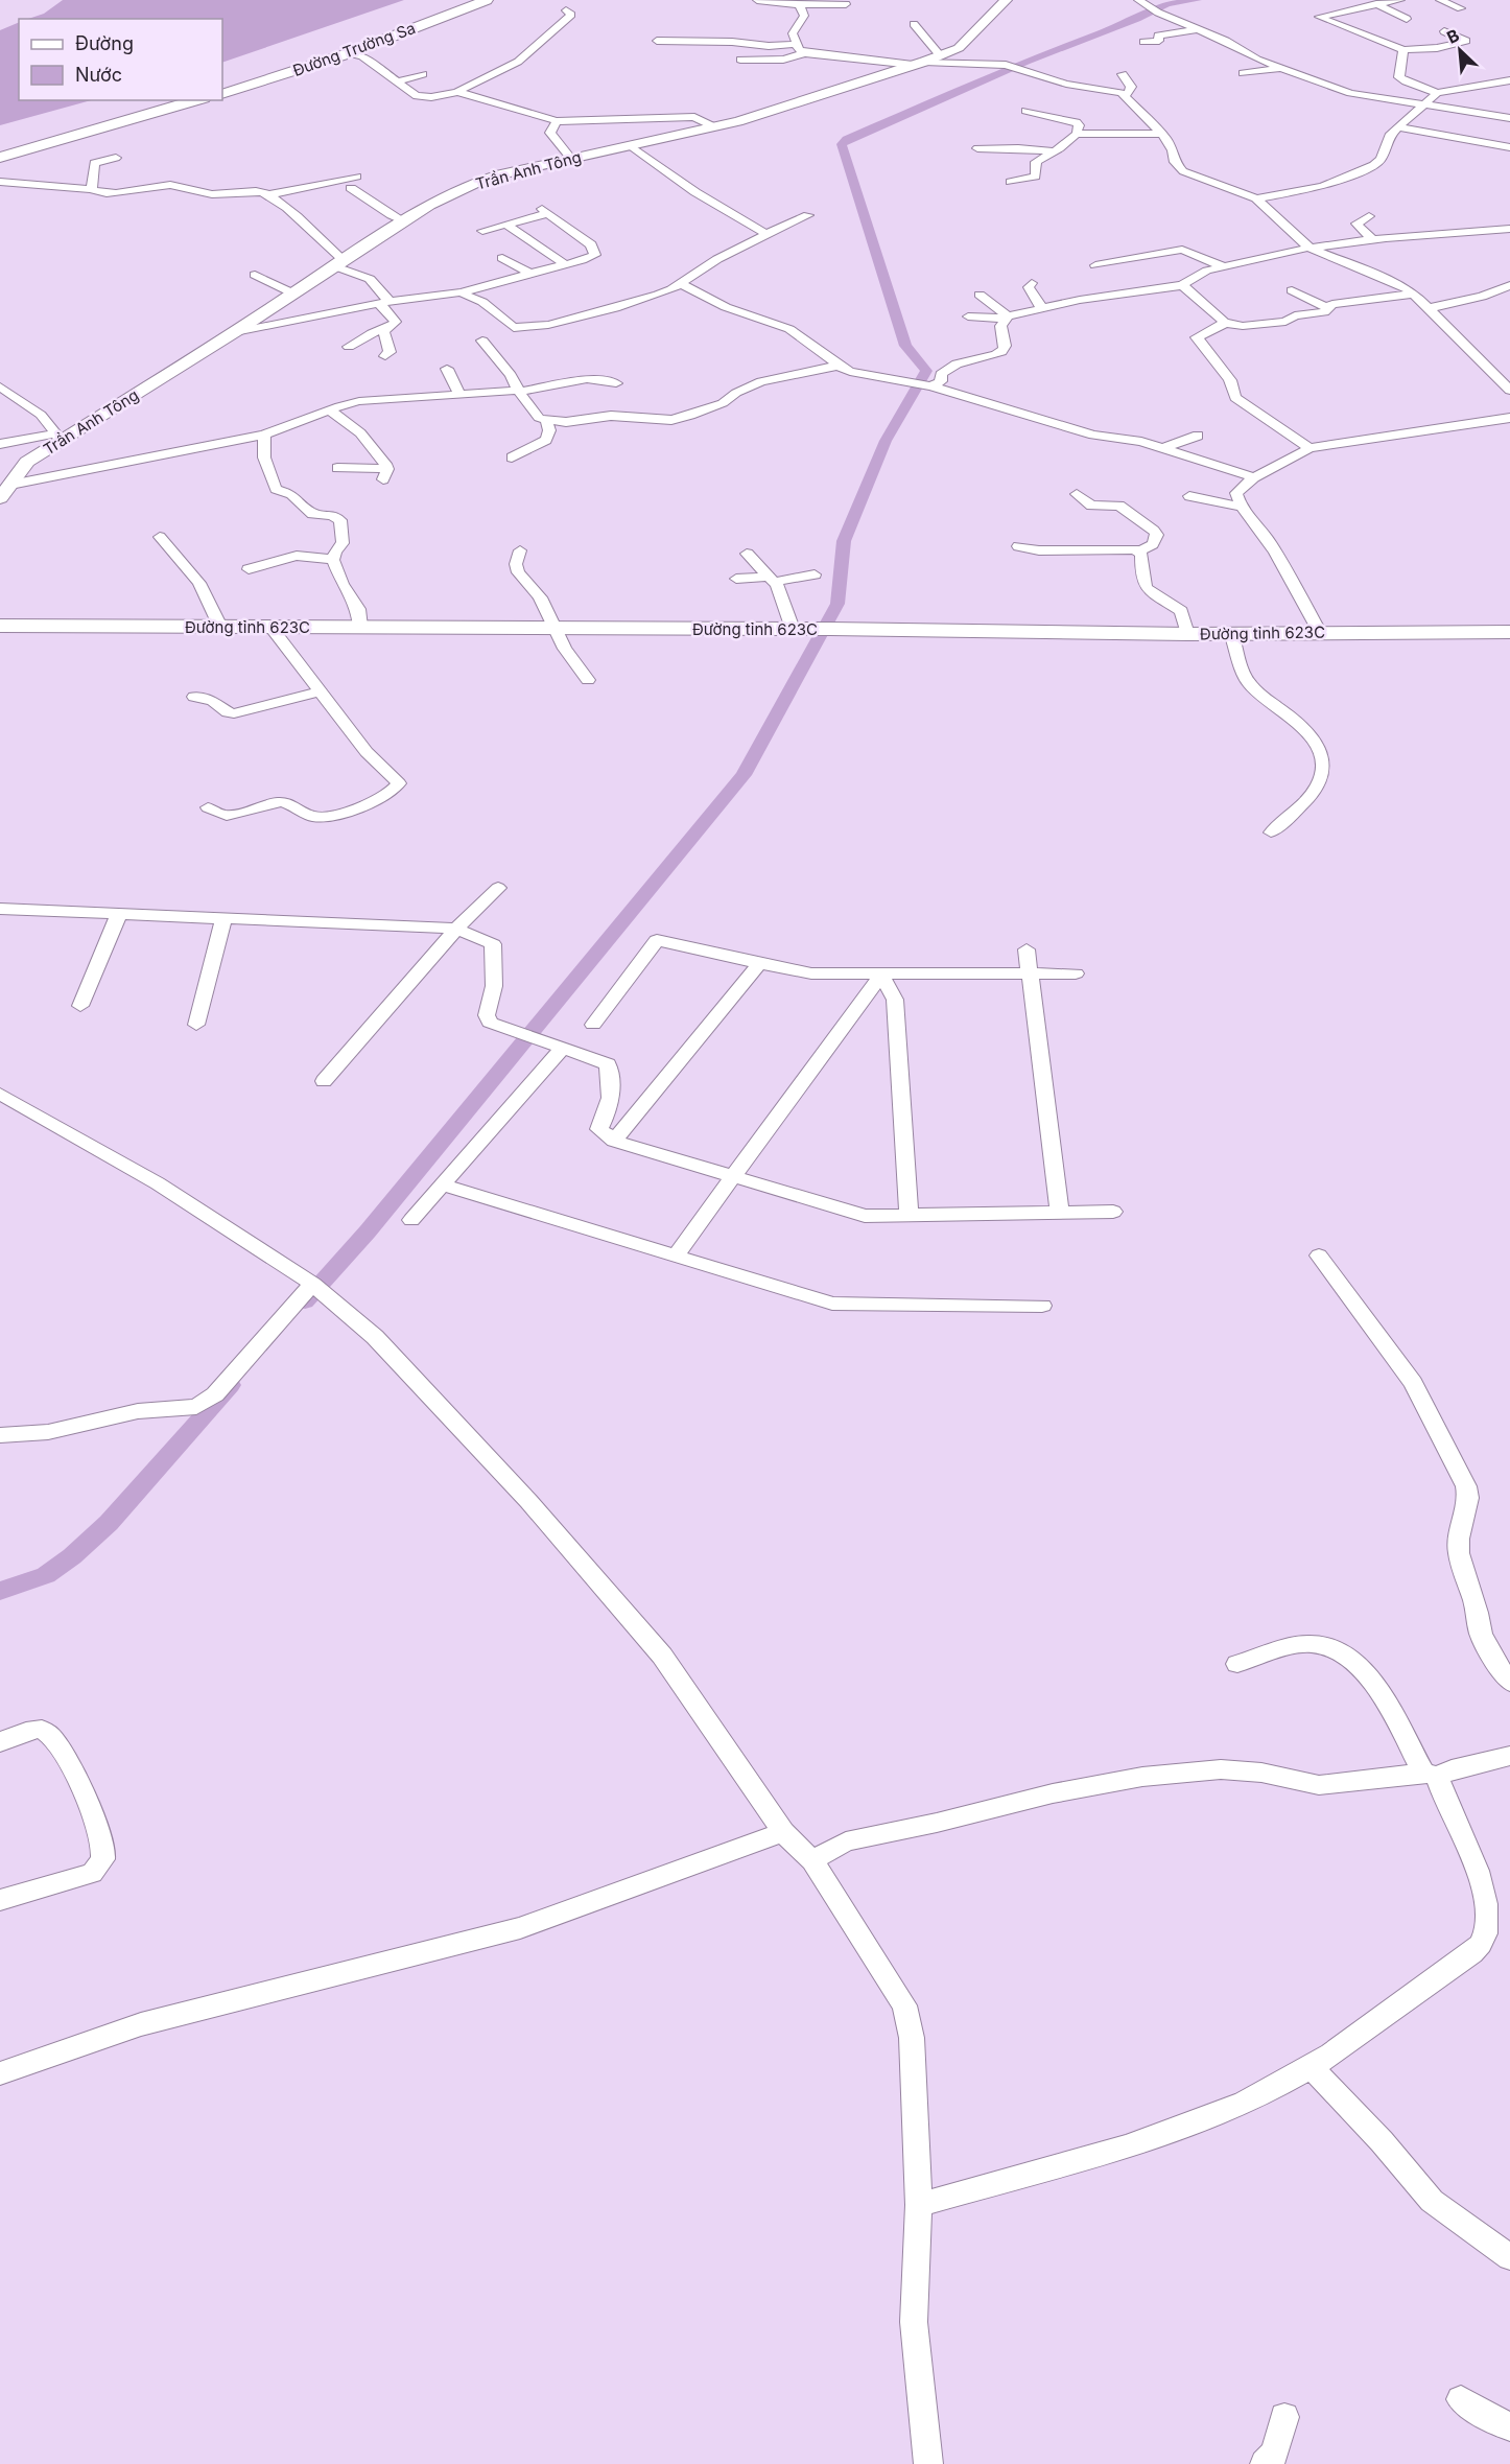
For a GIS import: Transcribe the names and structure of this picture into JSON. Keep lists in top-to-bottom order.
{
  "streets": {
    "main road": ["Đường Trường Sa", "Đường tỉnh 623C"],
    "street": ["Trần Anh Tông"]
  },
  "legend": ["Đường", "Nước"],
  "north": "top left"
}
